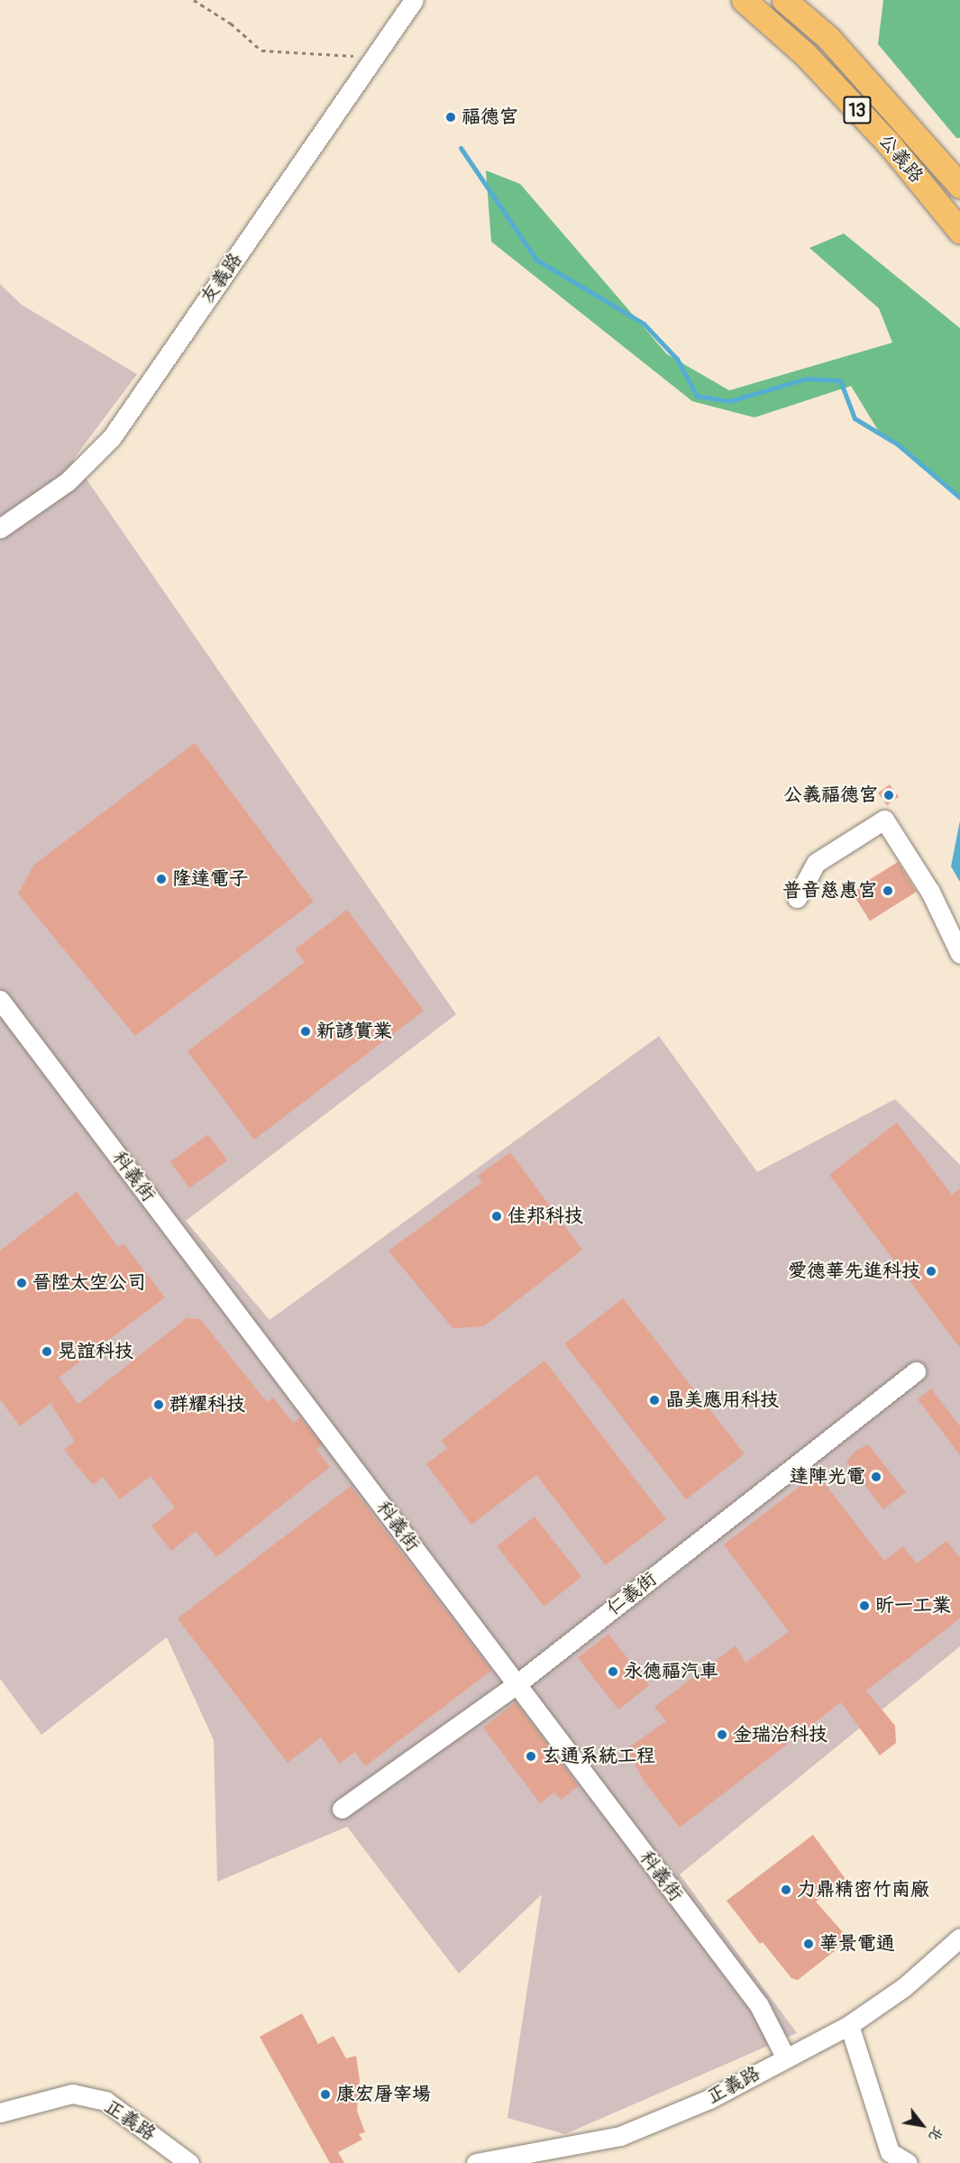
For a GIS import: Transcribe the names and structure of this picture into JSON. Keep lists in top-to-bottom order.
{
  "streets": {
    "main road": ["13", "公義路"],
    "street": [
      "友義路",
      "科義街",
      "仁義街",
      "正義路"
    ]
  },
  "crossings": [
    ["科義街", "仁義街"],
    ["科義街", "正義路"]
  ],
  "places": [
    "福德宮",
    "公義福德宮",
    "隆達電子",
    "普音慈惠宮",
    "新諺實業",
    "佳邦科技",
    "愛德華先進科技",
    "晉陞太空公司",
    "晃誼科技",
    "晶美應用科技",
    "群耀科技",
    "達陣光電",
    "昕一工業",
    "永德福汽車",
    "金瑞治科技",
    "玄通系統工程",
    "力鼎精密竹南廠",
    "華景電通",
    "康宏屠宰場"
  ],
  "north": "bottom right"
}
